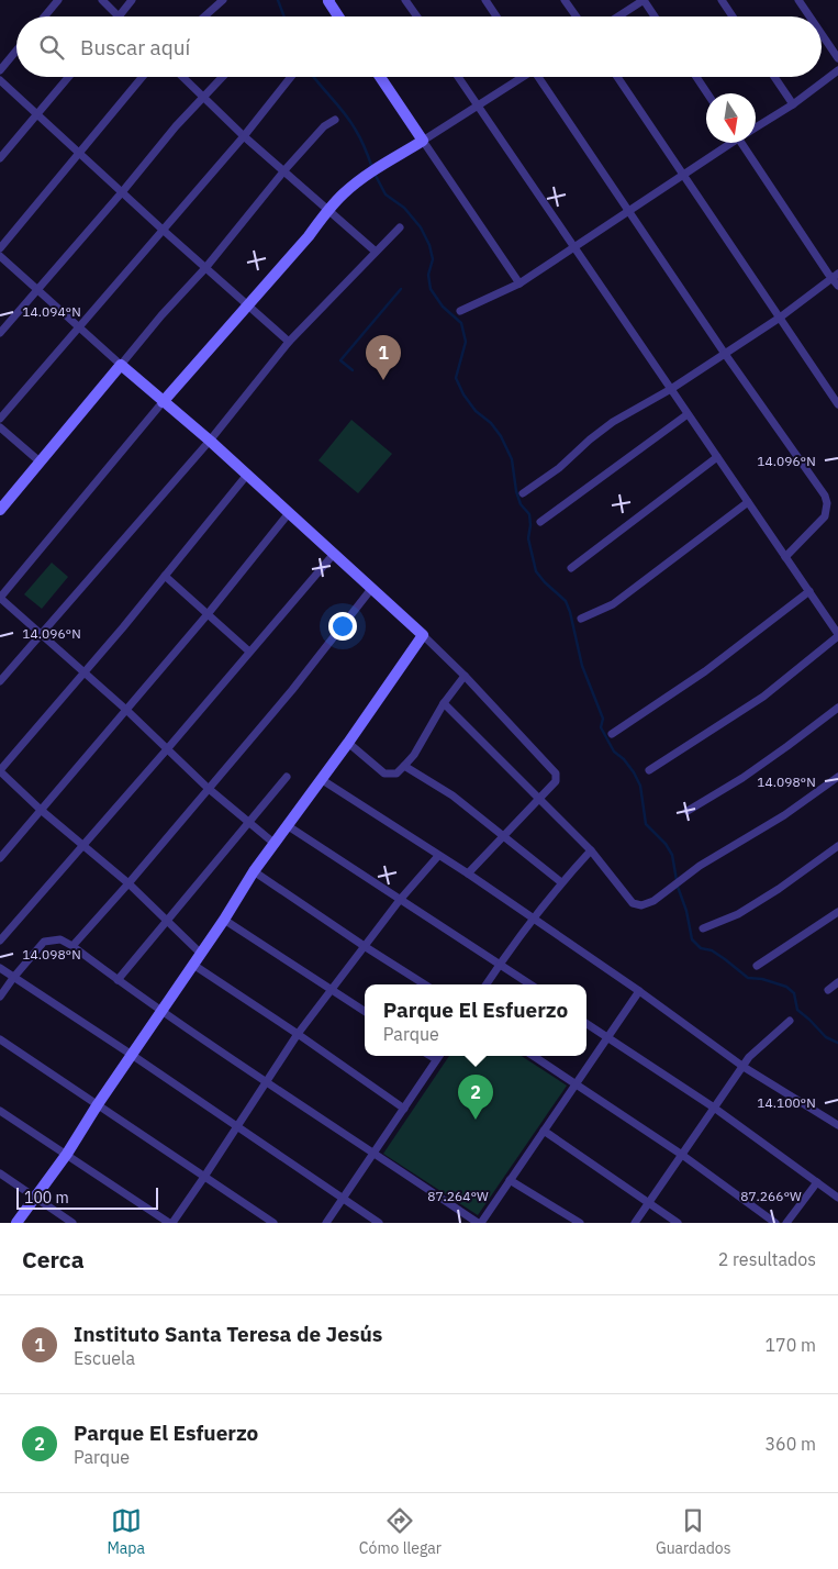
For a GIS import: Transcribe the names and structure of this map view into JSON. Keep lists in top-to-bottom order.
{
  "scale_bar": "100 m",
  "north": "bottom",
  "page": {
    "search": "Buscar aquí",
    "pins": ["1", "2"],
    "popup": ["Parque El Esfuerzo", "Parque"],
    "scale": "100 m",
    "heading": ["Cerca", "2 resultados"],
    "list": [
      {
        "mark": "1",
        "name": "Instituto Santa Teresa de Jesús",
        "note": "Escuela",
        "value": "170 m"
      },
      {
        "mark": "2",
        "name": "Parque El Esfuerzo",
        "note": "Parque",
        "value": "360 m"
      }
    ],
    "nav": ["Mapa", "Cómo llegar", "Guardados"]
  },
  "coordinates": [
    "14.094°N",
    "14.096°N",
    "14.098°N",
    "14.100°N",
    "87.264°W",
    "87.266°W"
  ]
}
